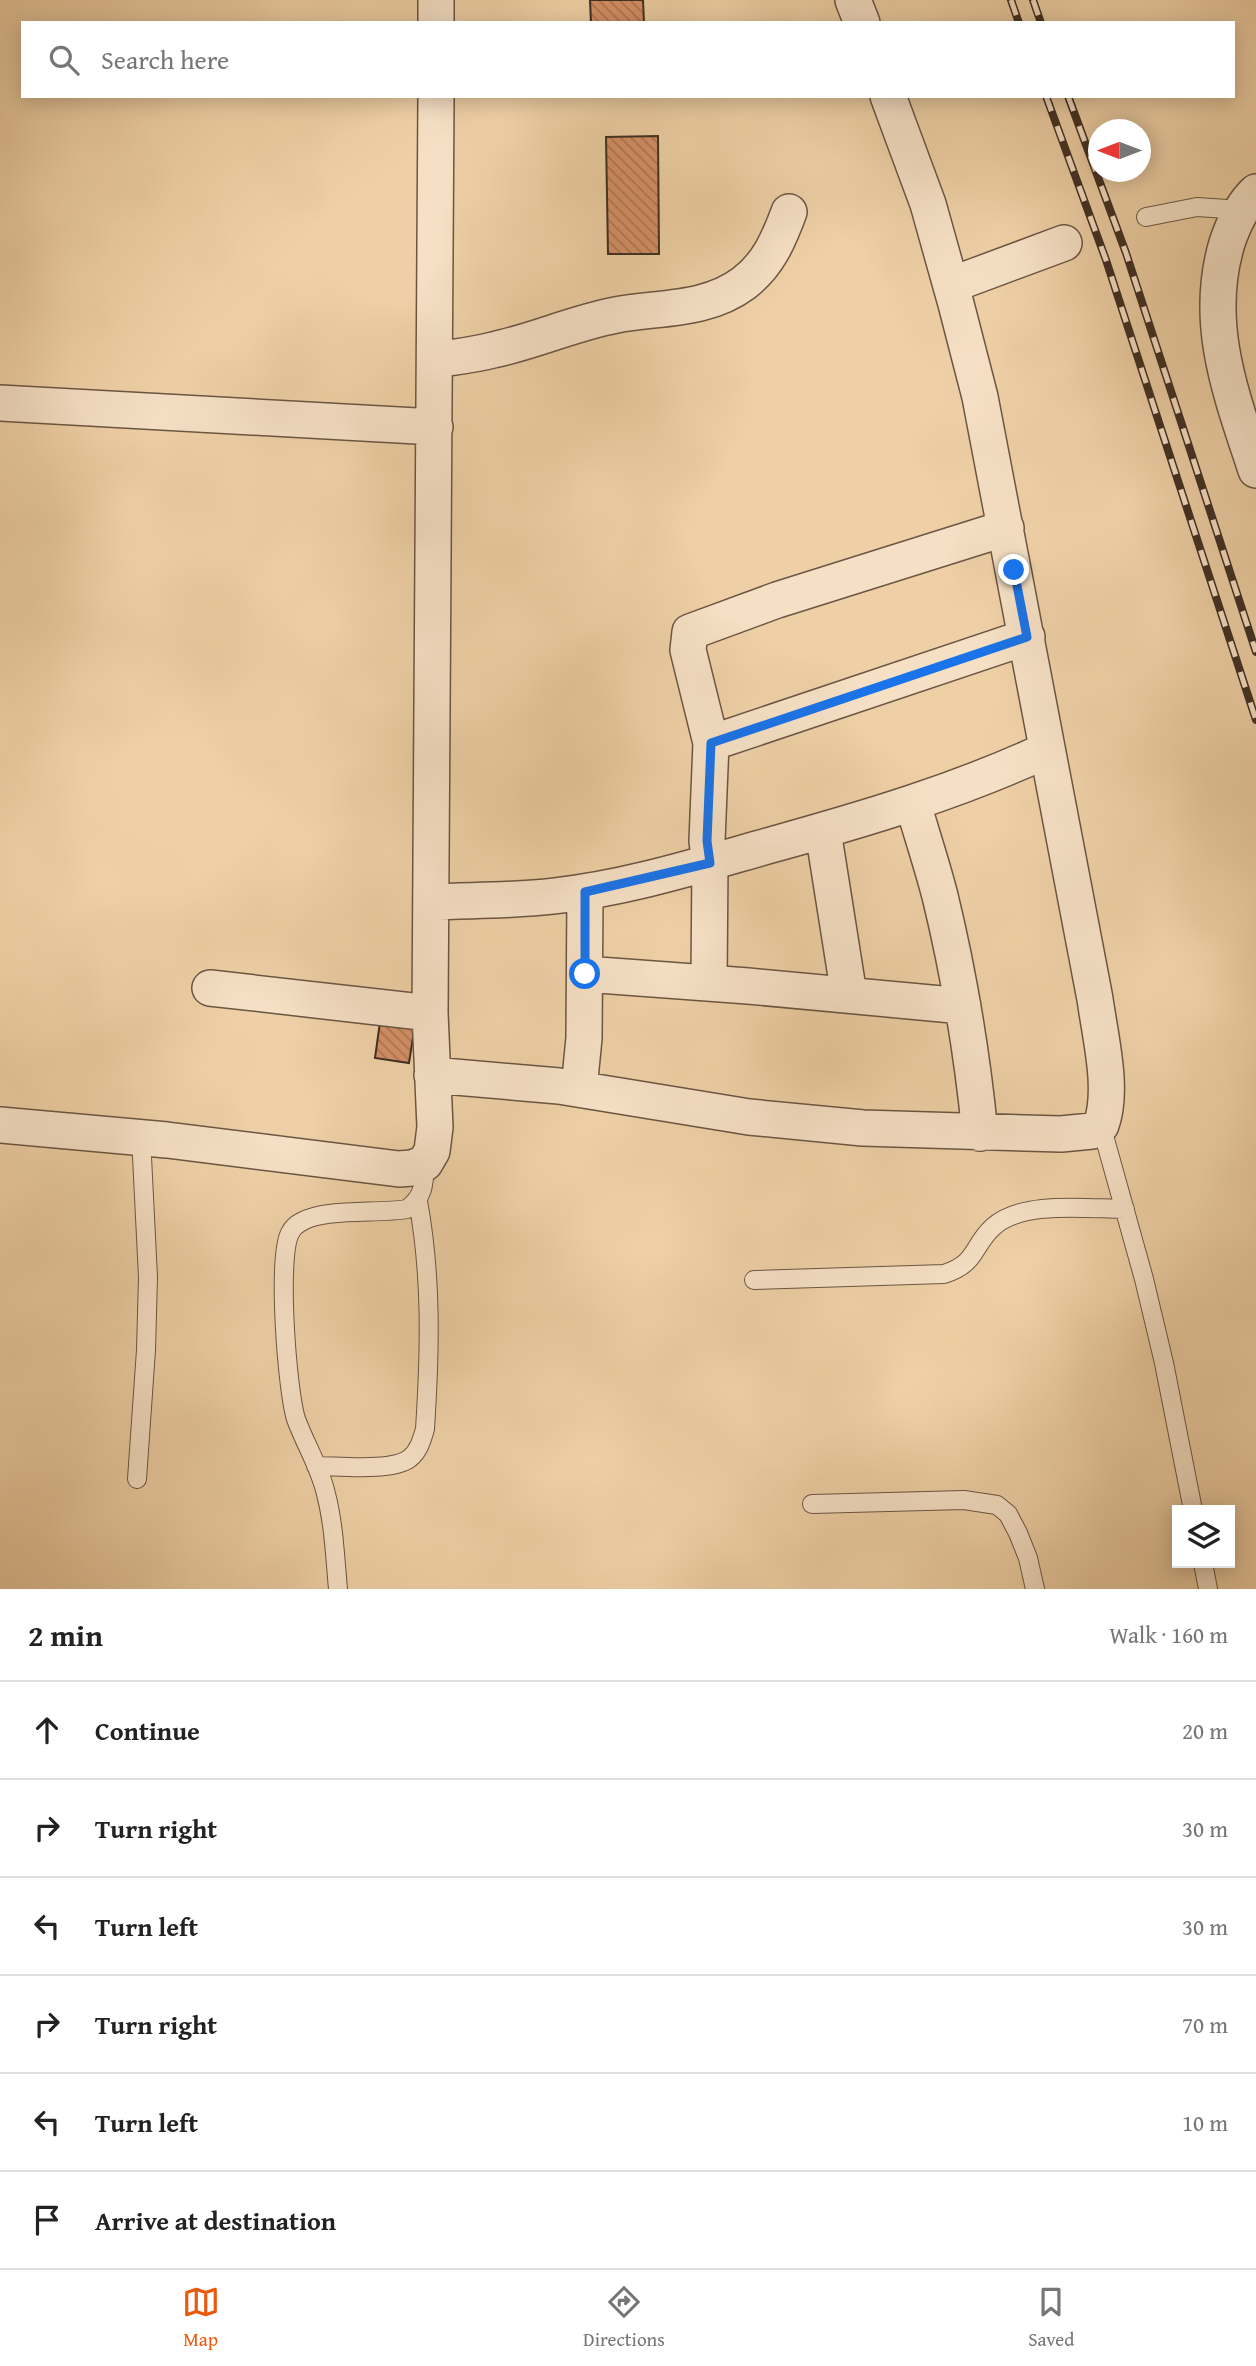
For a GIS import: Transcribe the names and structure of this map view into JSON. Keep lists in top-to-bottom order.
{
  "north": "left",
  "page": {
    "search": "Search here",
    "heading": ["2 min", "Walk · 160 m"],
    "list": [
      ["Continue", "20 m"],
      ["Turn right", "30 m"],
      ["Turn left", "30 m"],
      ["Turn right", "70 m"],
      ["Turn left", "10 m"],
      "Arrive at destination"
    ],
    "nav": ["Map", "Directions", "Saved"]
  }
}
